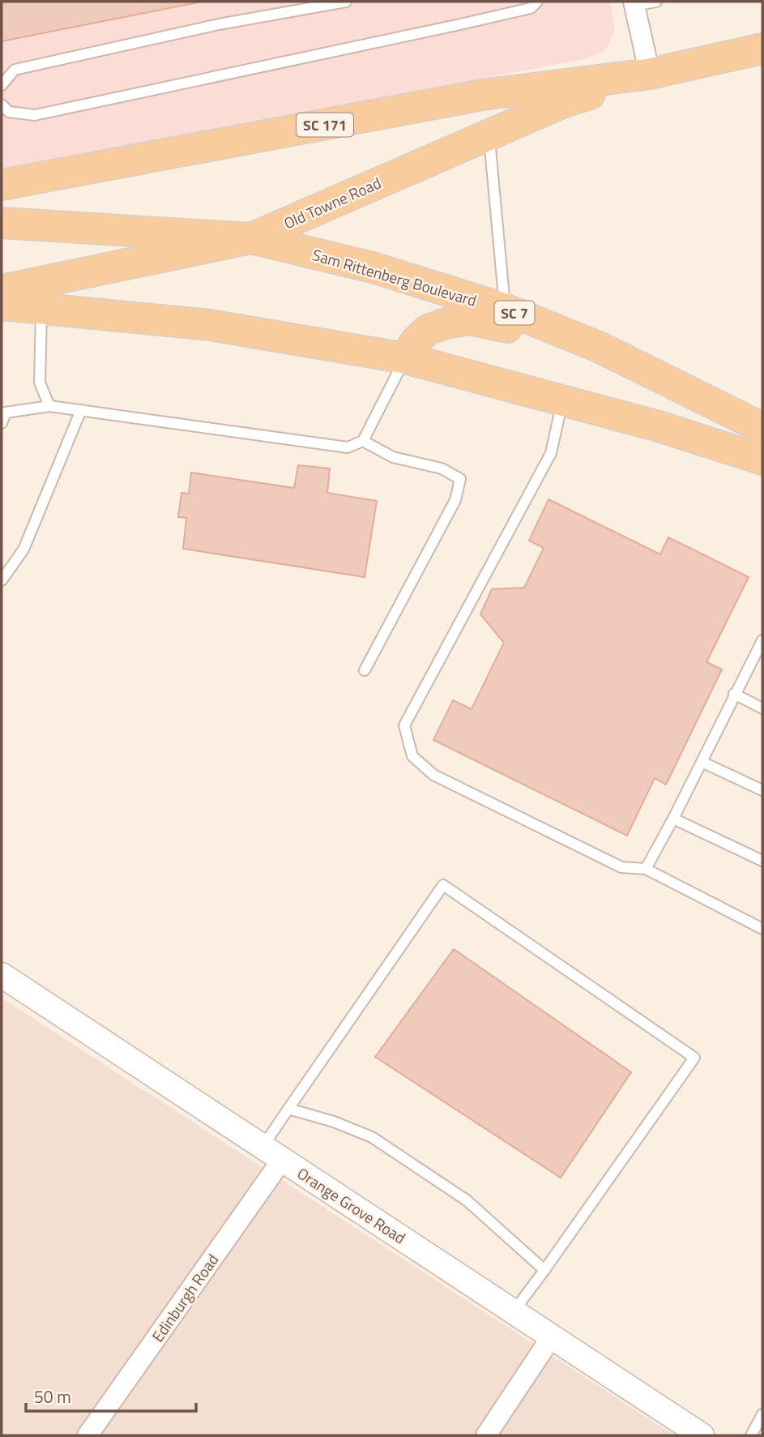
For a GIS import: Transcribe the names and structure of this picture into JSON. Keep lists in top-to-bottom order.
{
  "streets": {
    "main road": [
      "SC 171",
      "Old Towne Road",
      "Sam Rittenberg Boulevard",
      "SC 7"
    ],
    "street": ["Orange Grove Road", "Edinburgh Road"]
  },
  "crossings": [
    ["Old Towne Road", "Sam Rittenberg Boulevard"],
    ["Orange Grove Road", "Edinburgh Road"]
  ],
  "scale_bar": "50 m"
}
